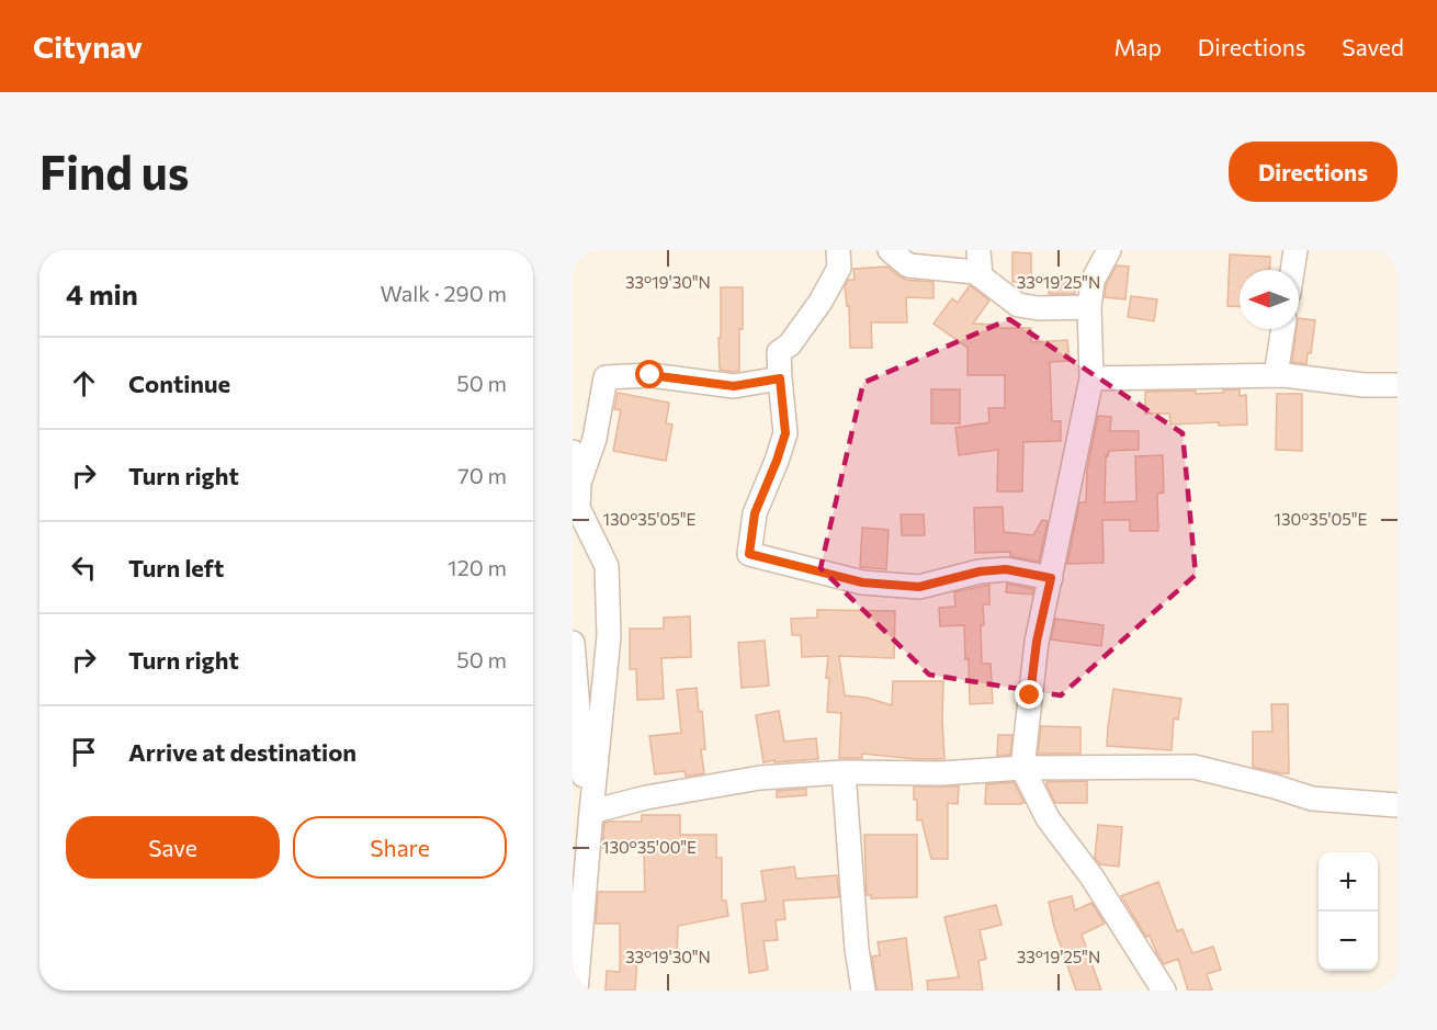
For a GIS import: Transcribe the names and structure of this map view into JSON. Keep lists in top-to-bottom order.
{
  "north": "left",
  "page": {
    "header": "Citynav",
    "nav": ["Map", "Directions", "Saved"],
    "buttons": [
      "Directions",
      ["Save", "Share"]
    ],
    "title": "Find us",
    "heading": ["4 min", "Walk · 290 m"],
    "list": [
      ["Continue", "50 m"],
      ["Turn right", "70 m"],
      ["Turn left", "120 m"],
      ["Turn right", "50 m"],
      "Arrive at destination"
    ],
    "map_buttons": ["+", "−"]
  },
  "coordinates": [
    "33°19'30\"N",
    "33°19'25\"N",
    "130°35'05\"E",
    "130°35'00\"E"
  ]
}
